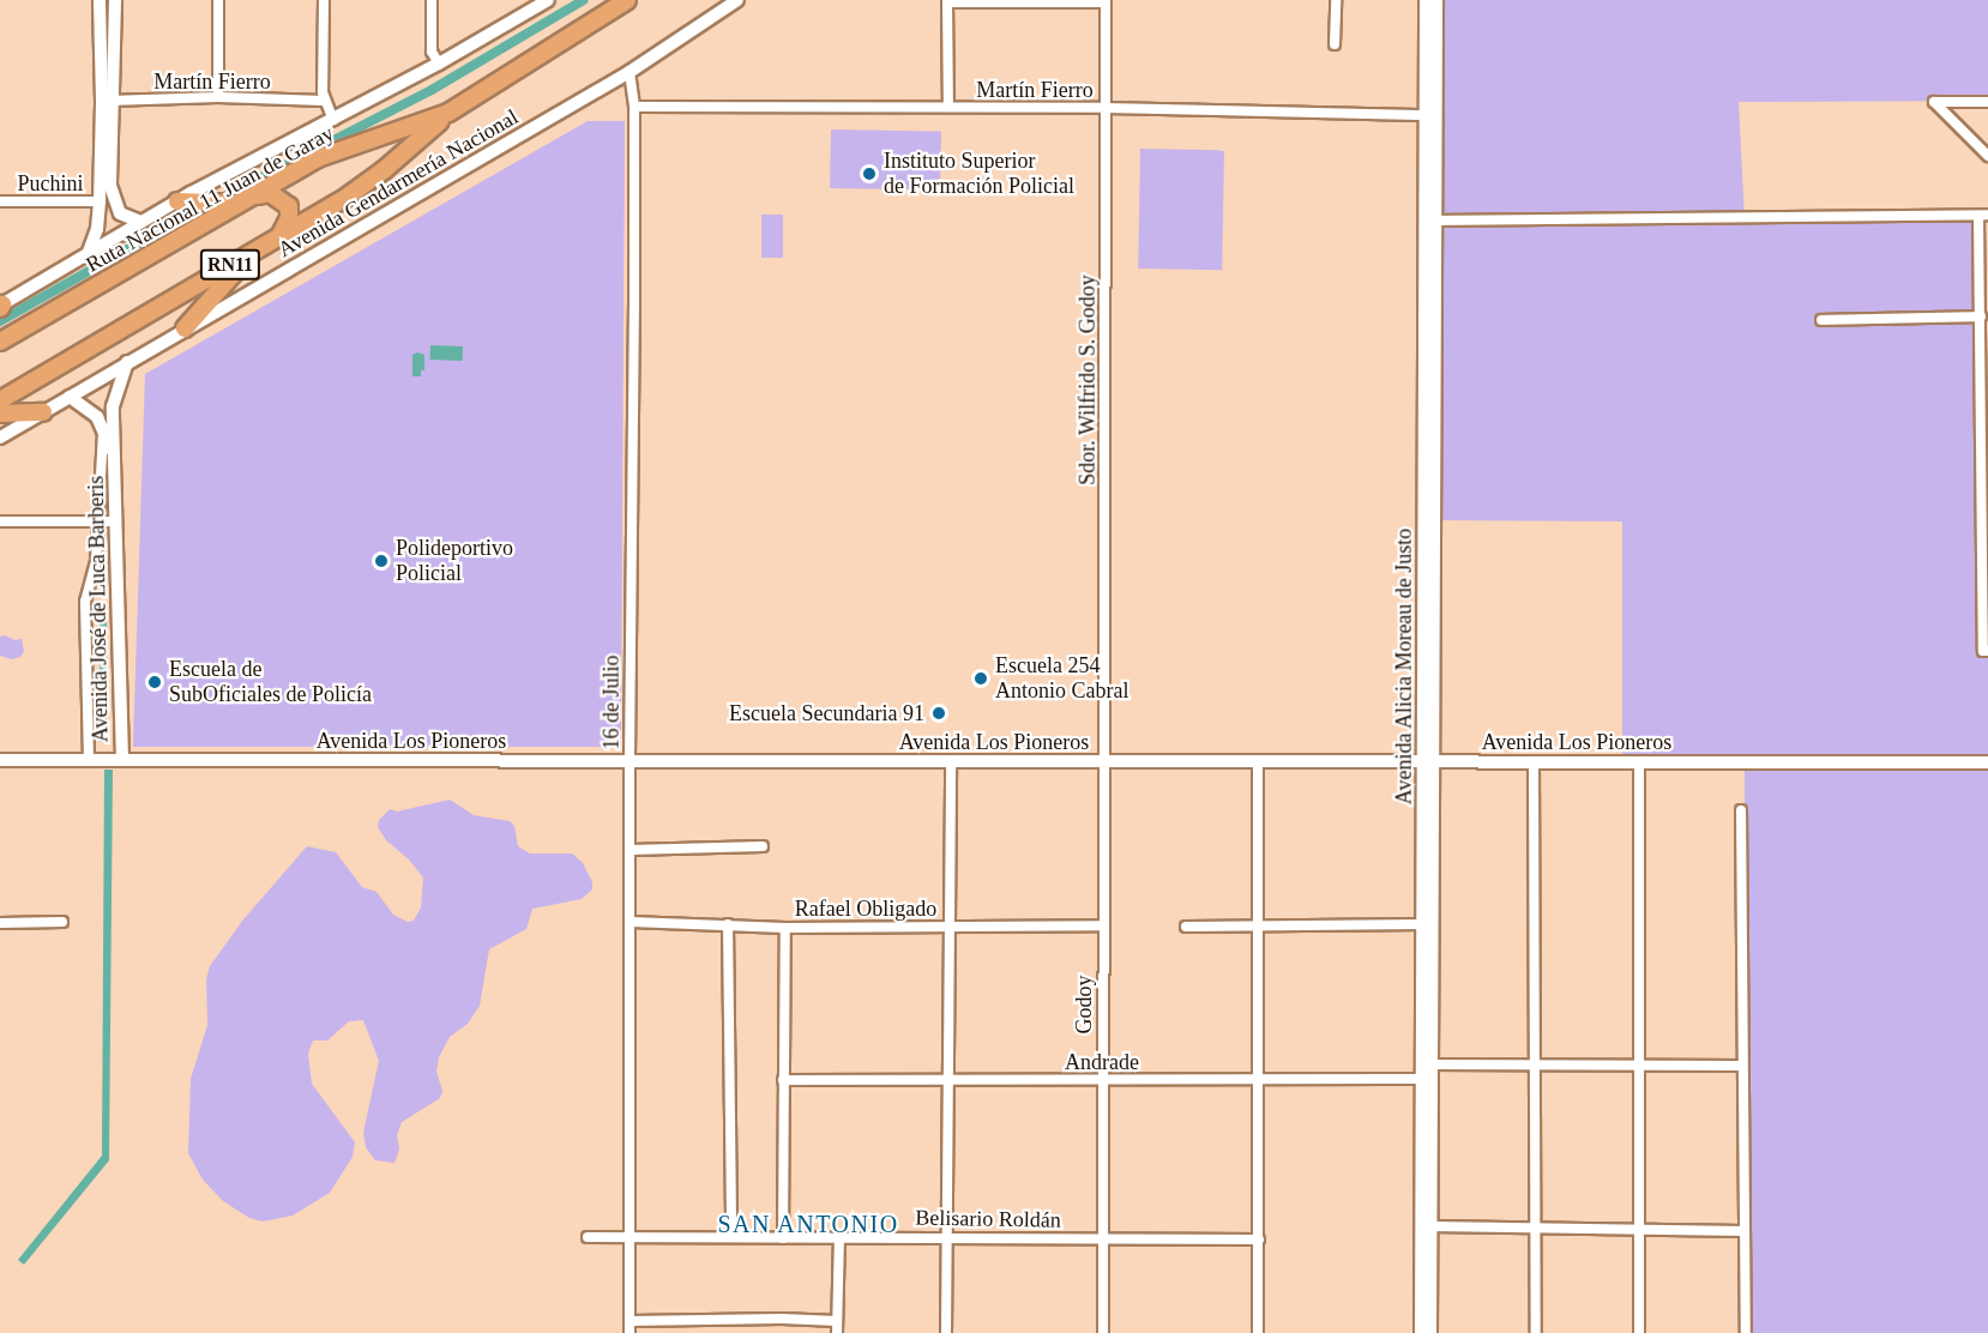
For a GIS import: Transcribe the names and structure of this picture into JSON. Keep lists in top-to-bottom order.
{
  "streets": {
    "highway": ["Ruta Nacional 11 Juan de Garay", "RN11"],
    "main road": [
      "Avenida Gendarmería Nacional",
      "Avenida José de Luca Barberis",
      "Avenida Alicia Moreau de Justo",
      "Avenida Los Pioneros"
    ],
    "street": [
      "Martín Fierro",
      "Puchini",
      "Sdor. Wilfrido S. Godoy",
      "16 de Julio",
      "Rafael Obligado",
      "Godoy",
      "Andrade",
      "Belisario Roldán"
    ]
  },
  "crossings": [
    ["Martín Fierro", "Sdor. Wilfrido S. Godoy"],
    ["Martín Fierro", "Avenida Alicia Moreau de Justo"],
    ["Martín Fierro", "16 de Julio"],
    ["Avenida Gendarmería Nacional", "Avenida José de Luca Barberis"],
    ["Avenida Gendarmería Nacional", "16 de Julio"],
    ["Sdor. Wilfrido S. Godoy", "Avenida Los Pioneros"],
    ["Sdor. Wilfrido S. Godoy", "Godoy"],
    ["Avenida José de Luca Barberis", "Avenida Los Pioneros"],
    ["Avenida Alicia Moreau de Justo", "Avenida Los Pioneros"],
    ["Avenida Alicia Moreau de Justo", "Andrade"],
    ["16 de Julio", "Avenida Los Pioneros"],
    ["16 de Julio", "Rafael Obligado"],
    ["16 de Julio", "Belisario Roldán"],
    ["Avenida Los Pioneros", "Godoy"],
    ["Rafael Obligado", "Godoy"],
    ["Godoy", "Andrade"],
    ["Godoy", "Belisario Roldán"]
  ],
  "districts": ["SAN ANTONIO"],
  "places": [
    "Instituto Superior de Formación Policial",
    "Polideportivo Policial",
    "Escuela 254 Antonio Cabral",
    "Escuela de SubOficiales de Policía",
    "Escuela Secundaria 91"
  ]
}
